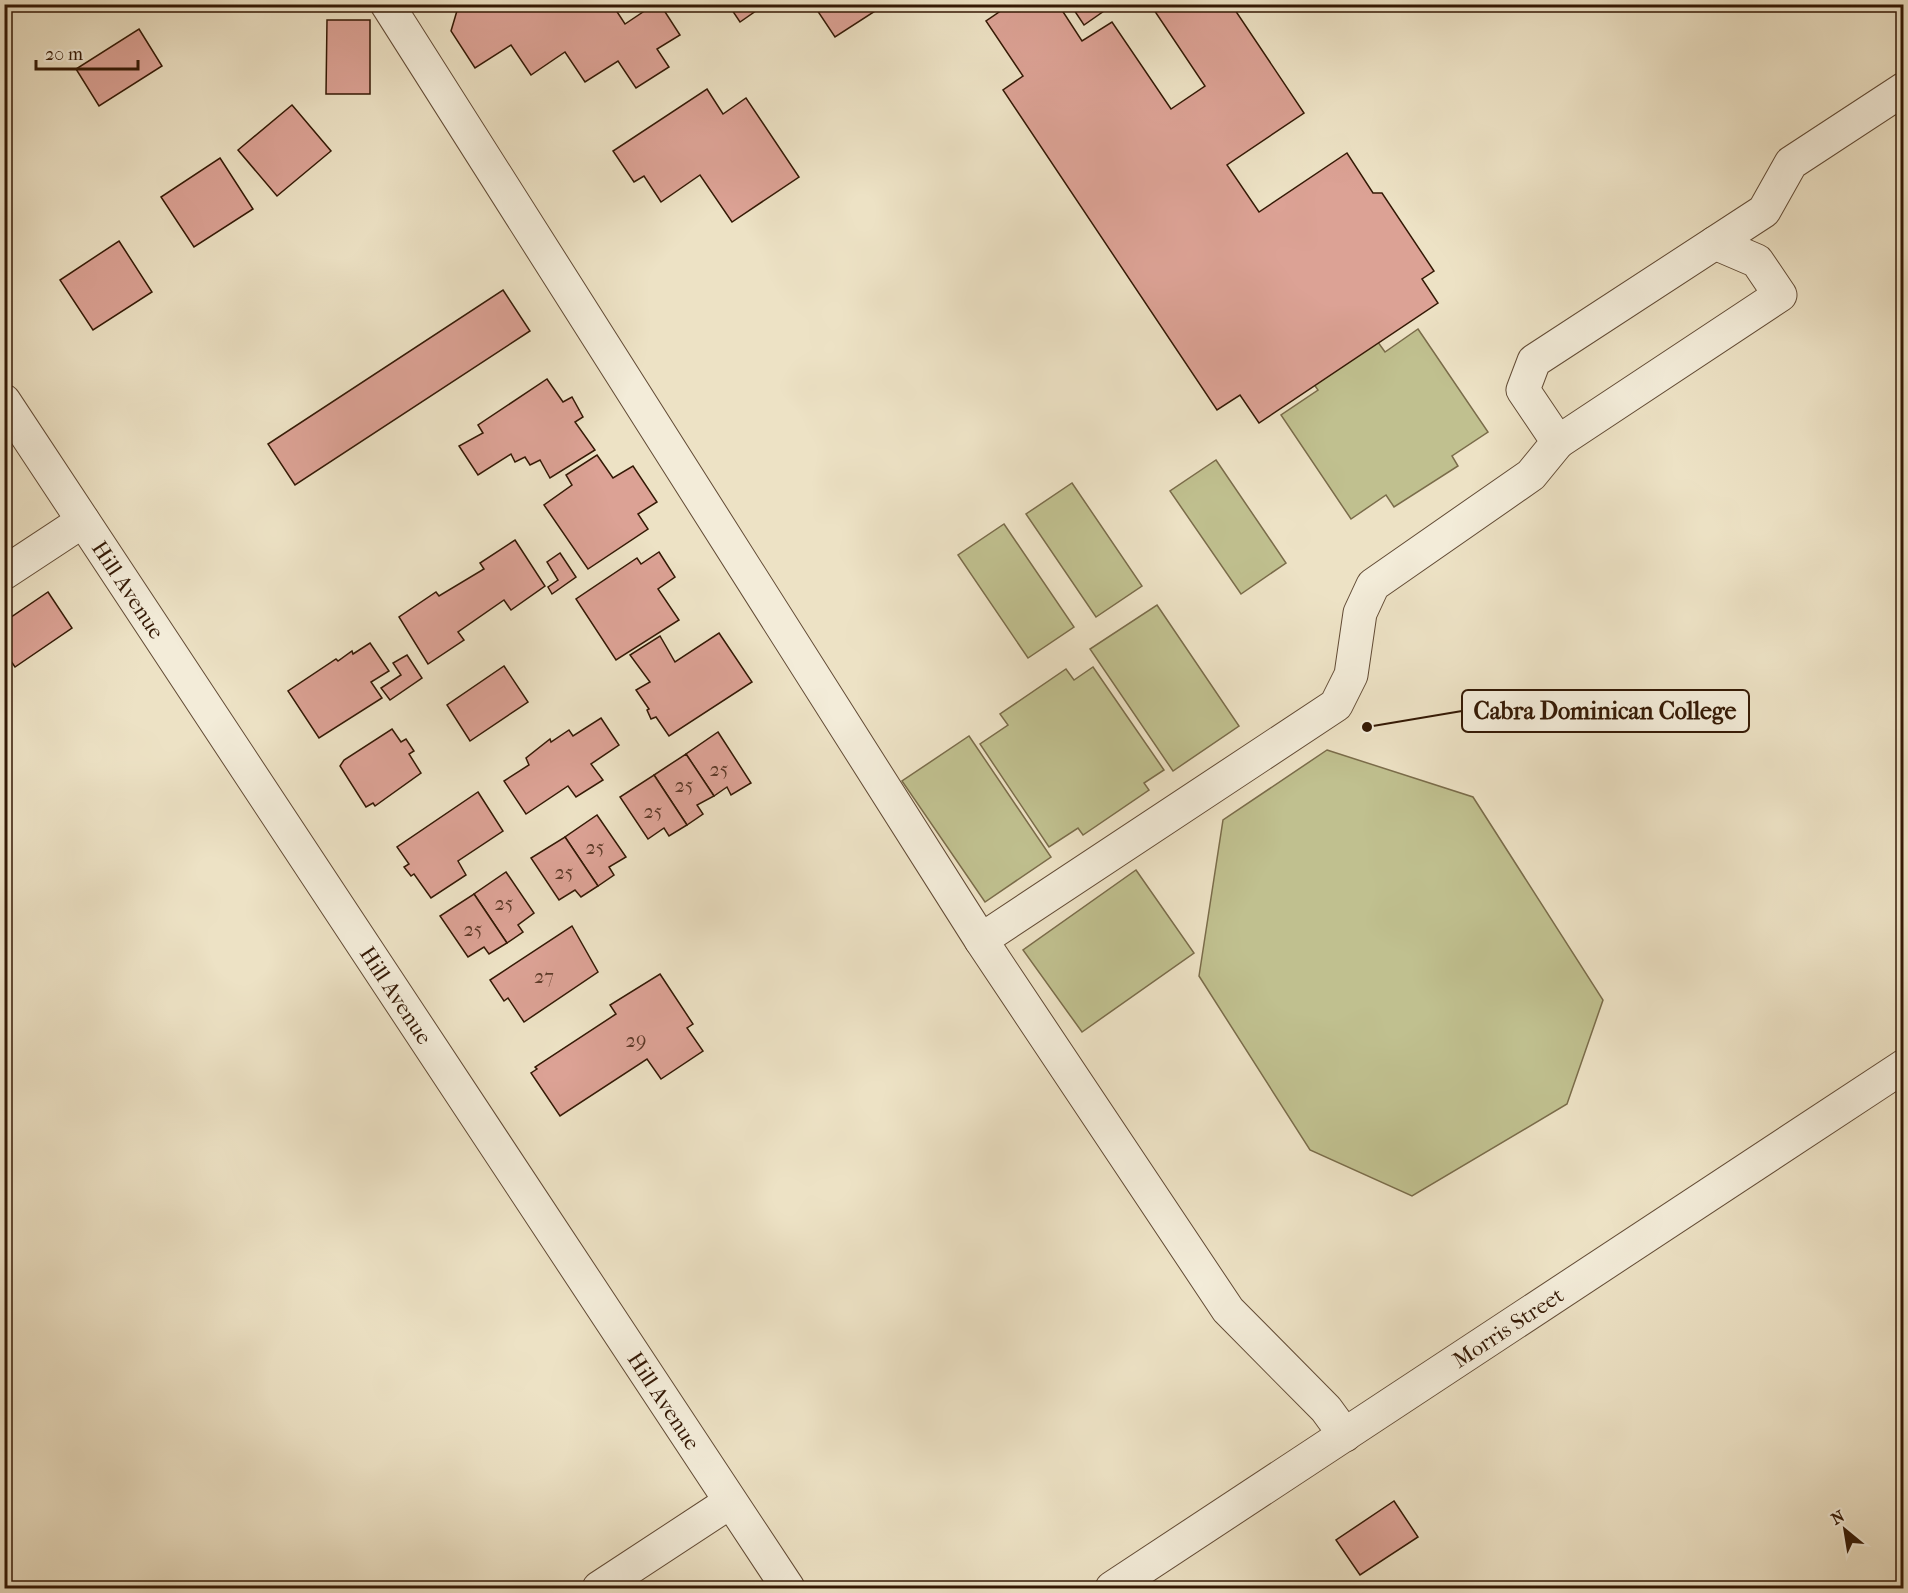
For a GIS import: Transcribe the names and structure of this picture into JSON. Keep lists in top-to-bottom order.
{
  "streets": {
    "street": ["Hill Avenue", "Morris Street"]
  },
  "places": ["Cabra Dominican College"],
  "house_numbers": [
    "25",
    "25",
    "25",
    "25",
    "25",
    "25",
    "25",
    "27",
    "29"
  ],
  "scale_bar": "20 m",
  "north": "top left"
}
